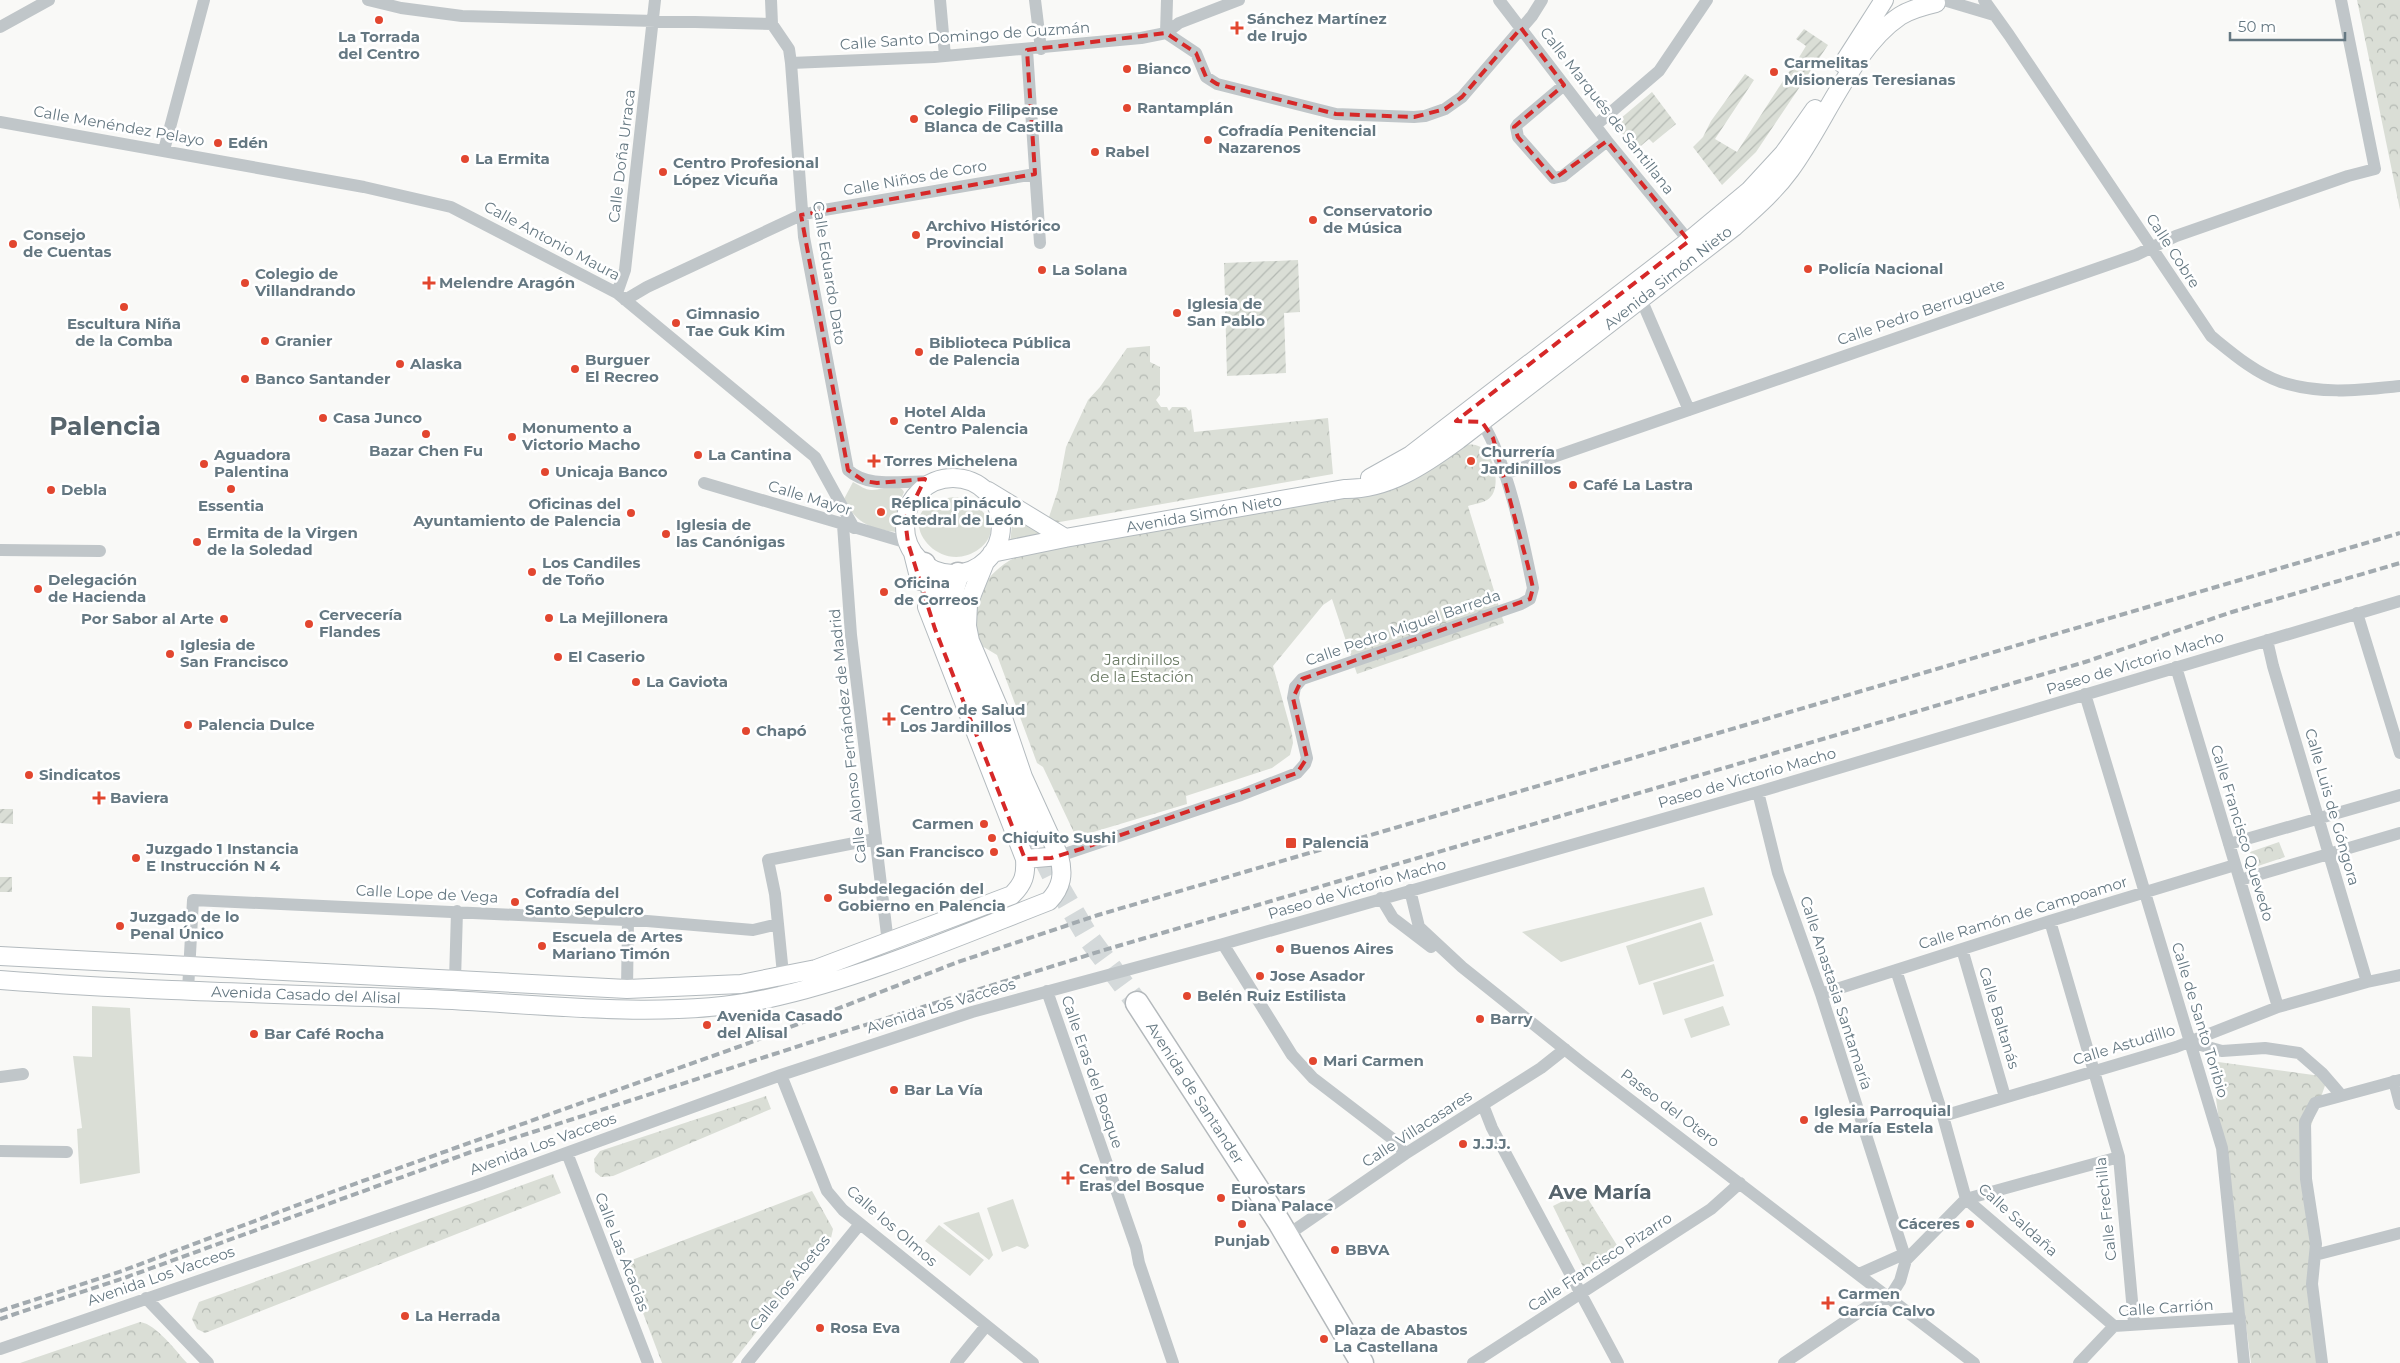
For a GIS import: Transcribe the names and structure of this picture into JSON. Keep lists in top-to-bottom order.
{
  "streets": {
    "highway": ["Avenida de Santander"],
    "main road": ["Avenida Simón Nieto", "Avenida Casado del Alisal"],
    "street": [
      "Calle Santo Domingo de Guzmán",
      "Calle Marqués de Santillana",
      "Calle Menéndez Pelayo",
      "Calle Doña Urraca",
      "Calle Niños de Coro",
      "Calle Antonio Maura",
      "Calle Cobre",
      "Calle Eduardo Dato",
      "Calle Pedro Berruguete",
      "Calle Mayor",
      "Calle Pedro Miguel Barreda",
      "Paseo de Victorio Macho",
      "Calle Alonso Fernández de Madrid",
      "Calle Luis de Góngora",
      "Calle Francisco Quevedo",
      "Calle Lope de Vega",
      "Calle Ramón de Campoamor",
      "Calle Anastasia Santamaría",
      "Avenida Los Vacceos",
      "Calle Baltanás",
      "Calle de Santo Toribio",
      "Calle Astudillo",
      "Calle Eras del Bosque",
      "Paseo del Otero",
      "Calle Villacasares",
      "Calle Frechilla",
      "Calle Saldaña",
      "Calle los Olmos",
      "Calle Las Acacias",
      "Calle Francisco Pizarro",
      "Calle los Abetos",
      "Calle Carrión"
    ]
  },
  "crossings": [
    ["Calle Santo Domingo de Guzmán", "Calle Eduardo Dato"],
    ["Calle Marqués de Santillana", "Avenida Simón Nieto"],
    ["Calle Menéndez Pelayo", "Calle Antonio Maura"],
    ["Calle Doña Urraca", "Calle Niños de Coro"],
    ["Calle Doña Urraca", "Calle Antonio Maura"],
    ["Calle Niños de Coro", "Calle Antonio Maura"],
    ["Calle Niños de Coro", "Calle Eduardo Dato"],
    ["Calle Antonio Maura", "Calle Mayor"],
    ["Calle Antonio Maura", "Calle Alonso Fernández de Madrid"],
    ["Calle Cobre", "Calle Pedro Berruguete"],
    ["Calle Eduardo Dato", "Avenida Simón Nieto"],
    ["Calle Eduardo Dato", "Calle Mayor"],
    ["Avenida Simón Nieto", "Calle Mayor"],
    ["Avenida Simón Nieto", "Calle Pedro Miguel Barreda"],
    ["Calle Pedro Berruguete", "Calle Pedro Miguel Barreda"],
    ["Calle Mayor", "Calle Alonso Fernández de Madrid"],
    ["Calle Pedro Miguel Barreda", "Avenida Casado del Alisal"],
    ["Paseo de Victorio Macho", "Calle Luis de Góngora"],
    ["Paseo de Victorio Macho", "Calle Francisco Quevedo"],
    ["Paseo de Victorio Macho", "Calle Anastasia Santamaría"],
    ["Paseo de Victorio Macho", "Avenida Los Vacceos"],
    ["Paseo de Victorio Macho", "Calle de Santo Toribio"],
    ["Paseo de Victorio Macho", "Paseo del Otero"],
    ["Calle Alonso Fernández de Madrid", "Avenida Casado del Alisal"],
    ["Calle Luis de Góngora", "Calle Astudillo"],
    ["Calle Francisco Quevedo", "Calle Ramón de Campoamor"],
    ["Calle Francisco Quevedo", "Calle Astudillo"],
    ["Calle Lope de Vega", "Avenida Casado del Alisal"],
    ["Calle Ramón de Campoamor", "Calle Anastasia Santamaría"],
    ["Calle Ramón de Campoamor", "Calle Baltanás"],
    ["Calle Ramón de Campoamor", "Calle de Santo Toribio"],
    ["Calle Ramón de Campoamor", "Calle Frechilla"],
    ["Calle Ramón de Campoamor", "Calle Saldaña"],
    ["Avenida Los Vacceos", "Calle Eras del Bosque"],
    ["Avenida Los Vacceos", "Calle los Olmos"],
    ["Avenida Los Vacceos", "Calle Las Acacias"],
    ["Calle Baltanás", "Calle Astudillo"],
    ["Calle de Santo Toribio", "Calle Astudillo"],
    ["Calle de Santo Toribio", "Calle Carrión"],
    ["Calle Astudillo", "Calle Frechilla"],
    ["Calle Astudillo", "Calle Saldaña"],
    ["Avenida de Santander", "Calle Villacasares"],
    ["Paseo del Otero", "Calle Villacasares"],
    ["Paseo del Otero", "Calle Francisco Pizarro"],
    ["Calle Frechilla", "Calle Carrión"],
    ["Calle Saldaña", "Calle Carrión"],
    ["Calle los Olmos", "Calle los Abetos"]
  ],
  "districts": ["Palencia", "Ave María"],
  "parks": ["Jardinillos de la Estación"],
  "places": {
    "other": [
      "La Torrada del Centro",
      "Bianco",
      "Carmelitas Misioneras Teresianas",
      "Rantamplán",
      "Colegio Filipense Blanca de Castilla",
      "Cofradía Penitencial Nazarenos",
      "Edén",
      "Rabel",
      "La Ermita",
      "Centro Profesional López Vicuña",
      "Conservatorio de Música",
      "Archivo Histórico Provincial",
      "Consejo de Cuentas",
      "Policía Nacional",
      "La Solana",
      "Colegio de Villandrando",
      "Escultura Niña de la Comba",
      "Iglesia de San Pablo",
      "Gimnasio Tae Guk Kim",
      "Granier",
      "Biblioteca Pública de Palencia",
      "Alaska",
      "Burguer El Recreo",
      "Banco Santander",
      "Casa Junco",
      "Hotel Alda Centro Palencia",
      "Bazar Chen Fu",
      "Monumento a Victorio Macho",
      "La Cantina",
      "Churrería Jardinillos",
      "Aguadora Palentina",
      "Unicaja Banco",
      "Café La Lastra",
      "Essentia",
      "Debla",
      "Réplica pináculo Catedral de León",
      "Oficinas del Ayuntamiento de Palencia",
      "Iglesia de las Canónigas",
      "Ermita de la Virgen de la Soledad",
      "Los Candiles de Toño",
      "Delegación de Hacienda",
      "Oficina de Correos",
      "La Mejillonera",
      "Por Sabor al Arte",
      "Cervecería Flandes",
      "Iglesia de San Francisco",
      "El Caserio",
      "La Gaviota",
      "Palencia Dulce",
      "Chapó",
      "Sindicatos",
      "Carmen",
      "Chiquito Sushi",
      "San Francisco",
      "Juzgado 1 Instancia E Instrucción N 4",
      "Subdelegación del Gobierno en Palencia",
      "Cofradía del Santo Sepulcro",
      "Juzgado de lo Penal Único",
      "Escuela de Artes Mariano Timón",
      "Buenos Aires",
      "Jose Asador",
      "Belén Ruiz Estilista",
      "Barry",
      "Avenida Casado del Alisal",
      "Bar Café Rocha",
      "Mari Carmen",
      "Bar La Vía",
      "Iglesia Parroquial de María Estela",
      "J.J.J.",
      "Eurostars Diana Palace",
      "Punjab",
      "Cáceres",
      "BBVA",
      "La Herrada",
      "Rosa Eva",
      "Plaza de Abastos La Castellana"
    ],
    "health": [
      "Sánchez Martínez de Irujo",
      "Melendre Aragón",
      "Torres Michelena",
      "Centro de Salud Los Jardinillos",
      "Baviera",
      "Centro de Salud Eras del Bosque",
      "Carmen García Calvo"
    ],
    "transit": ["Palencia"]
  },
  "scale_bar": "50 m"
}
